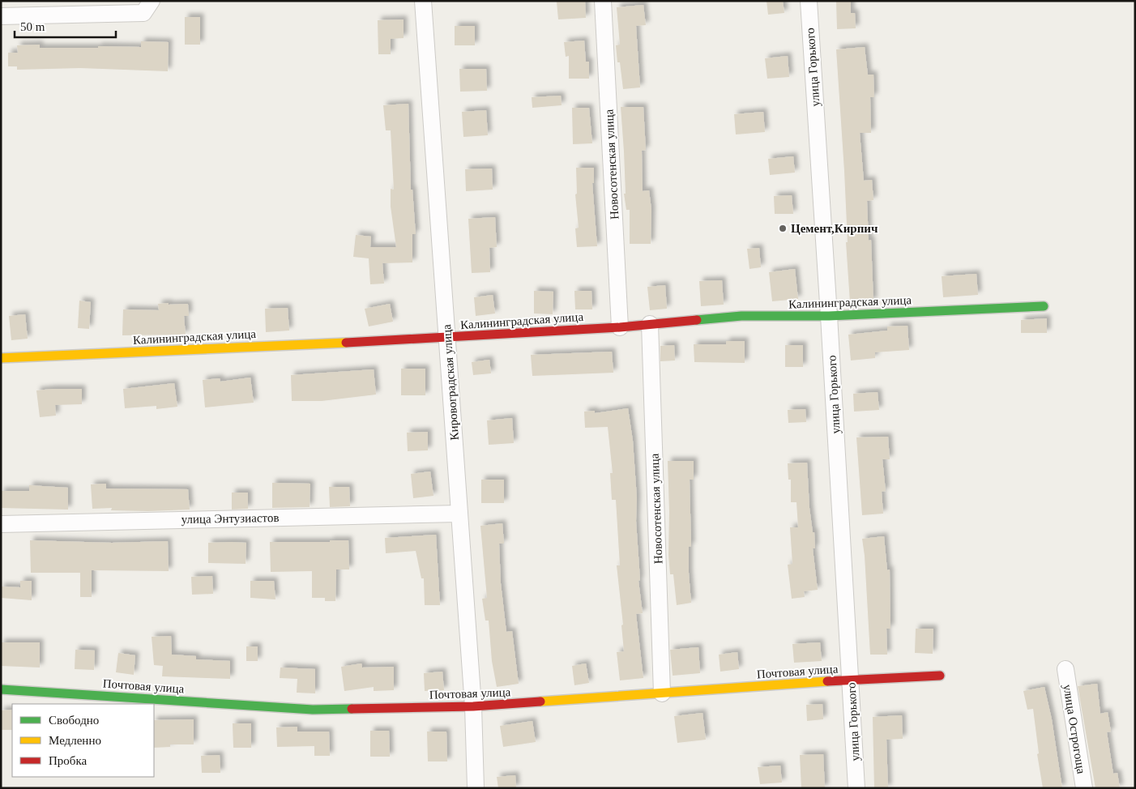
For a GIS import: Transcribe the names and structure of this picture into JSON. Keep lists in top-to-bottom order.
{
  "streets": {
    "street": [
      "улица Горького",
      "Новосотенская улица",
      "Калининградская улица",
      "Кировоградская улица",
      "улица Энтузиастов",
      "Почтовая улица",
      "улица Острогоща"
    ]
  },
  "crossings": [
    ["улица Горького", "Калининградская улица"],
    ["улица Горького", "Почтовая улица"],
    ["Новосотенская улица", "Калининградская улица"],
    ["Новосотенская улица", "Почтовая улица"],
    ["Калининградская улица", "Кировоградская улица"],
    ["Кировоградская улица", "улица Энтузиастов"],
    ["Кировоградская улица", "Почтовая улица"]
  ],
  "places": ["Цемент,Кирпич"],
  "legend": ["Свободно", "Медленно", "Пробка"],
  "scale_bar": "50 m"
}
